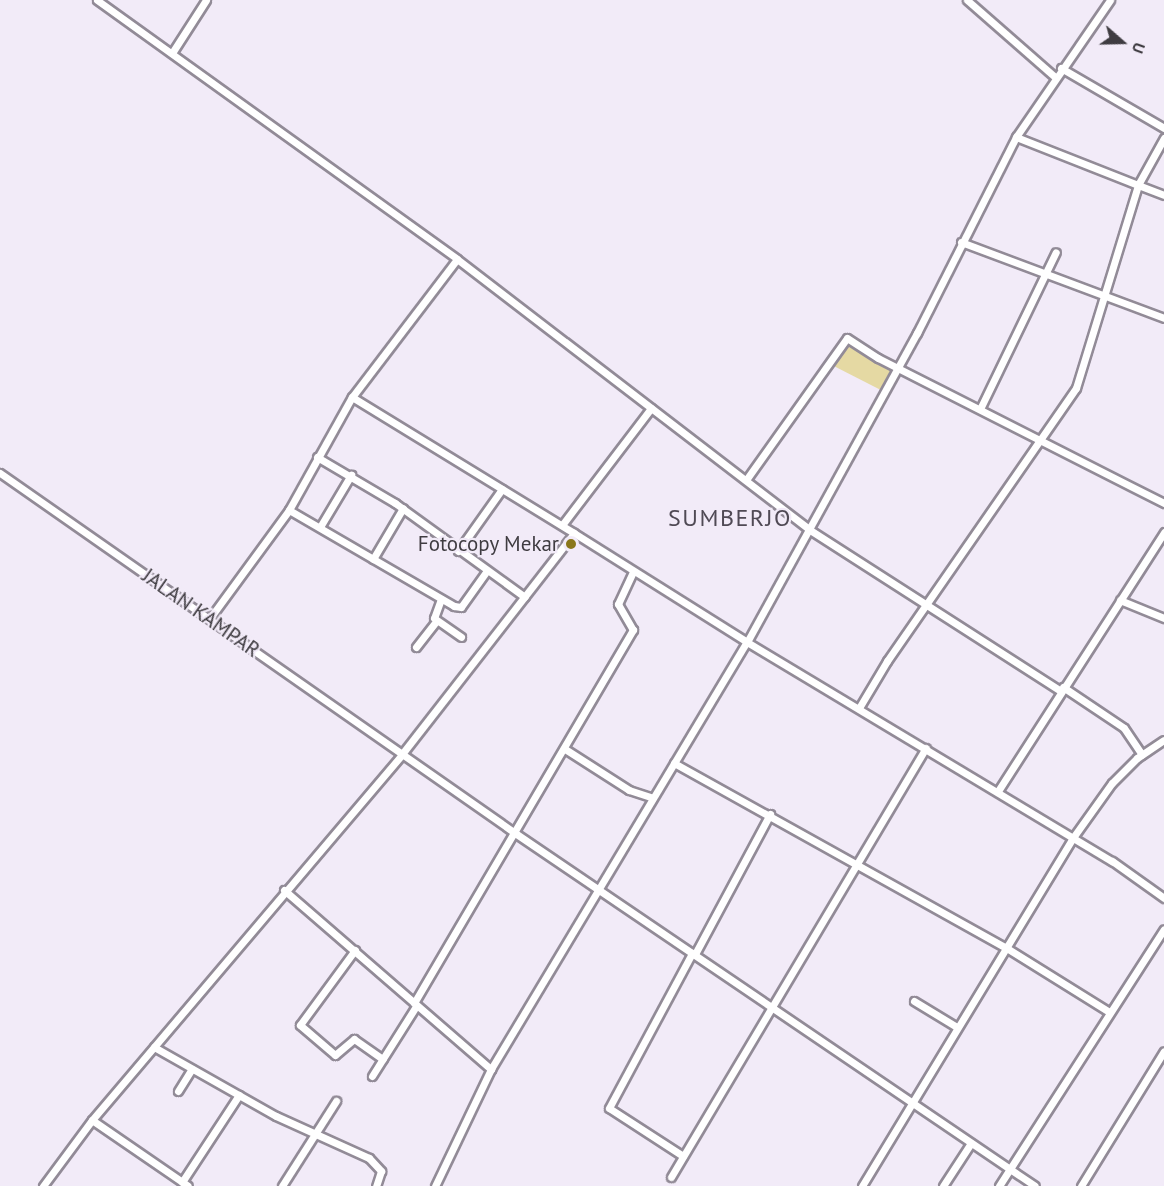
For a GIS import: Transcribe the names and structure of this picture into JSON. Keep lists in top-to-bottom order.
{
  "streets": {
    "street": ["JALAN KAMPAR"]
  },
  "districts": ["SUMBERJO"],
  "places": ["Fotocopy Mekar"],
  "north": "right"
}
